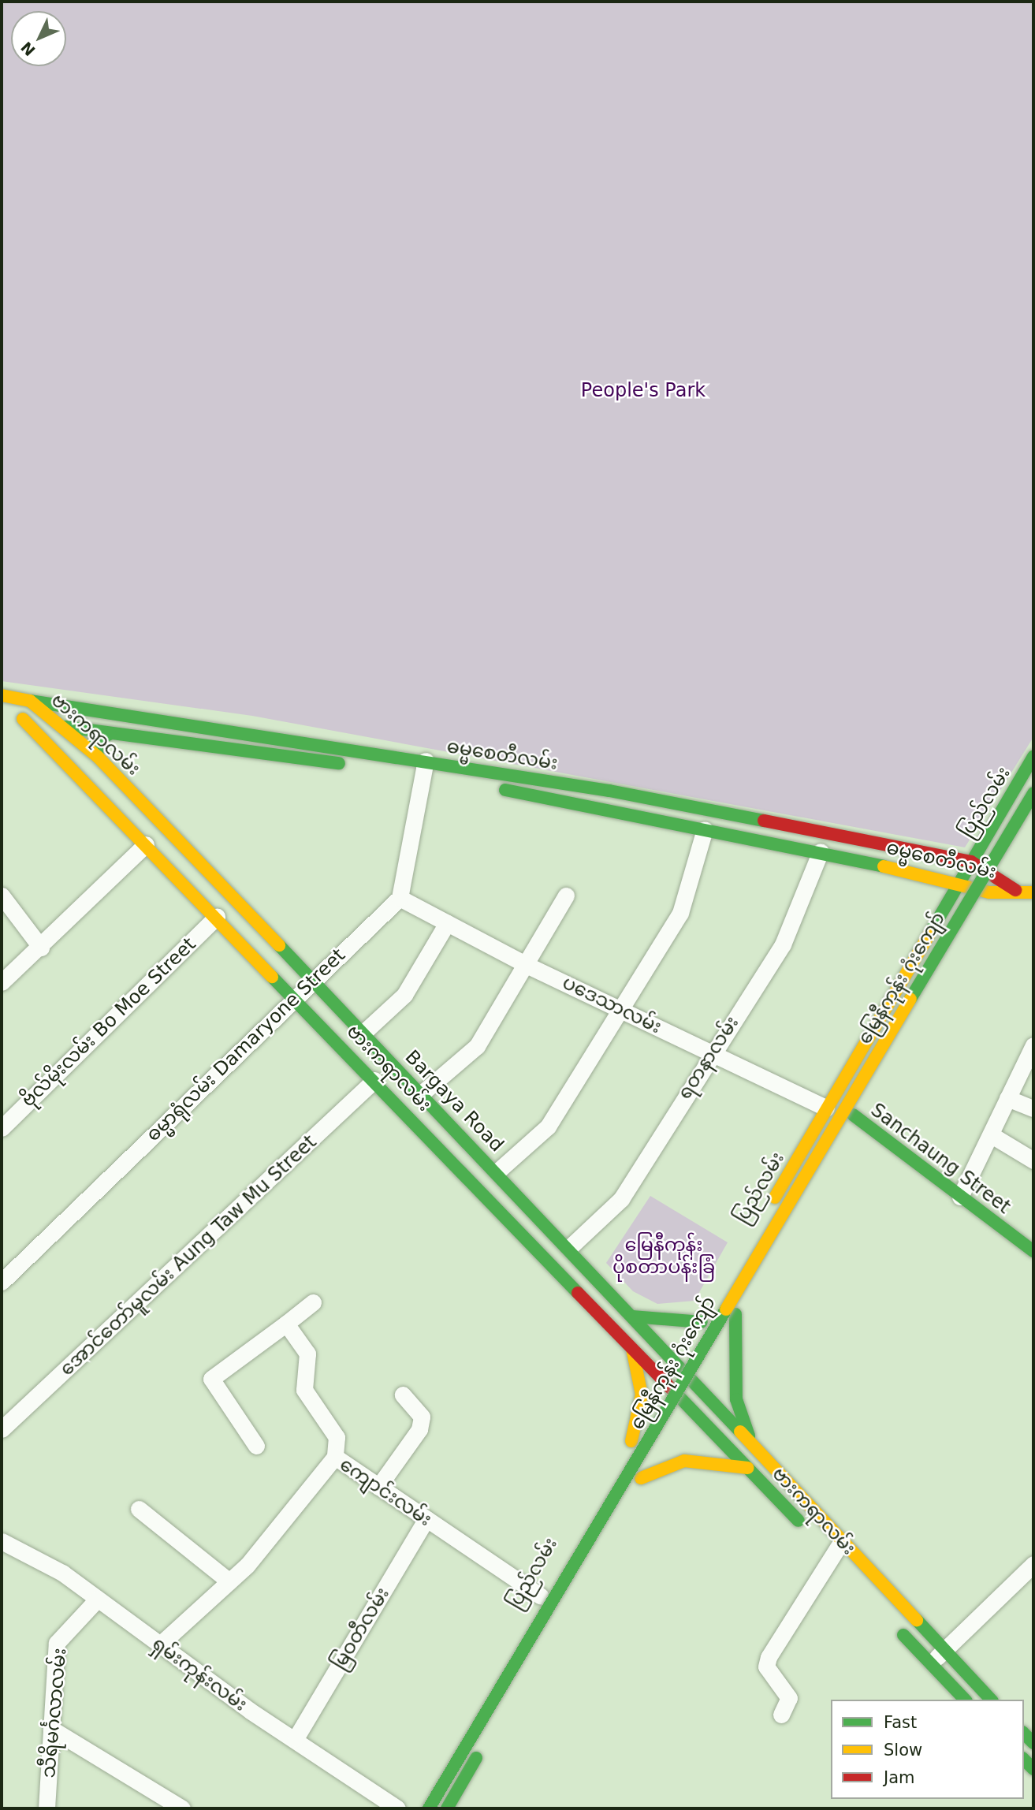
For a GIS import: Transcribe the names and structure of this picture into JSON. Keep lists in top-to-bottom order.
{
  "streets": {
    "main road": [
      "ဗားကရာလမ်း",
      "ဓမ္မစေတီလမ်း",
      "ပြည်လမ်း",
      "မြေနီကုန်း ဂုံးကျော်",
      "Bargaya Road",
      "Sanchaung Street"
    ],
    "street": [
      "ပဒေသာလမ်း",
      "ဗိုလ်မိုးလမ်း Bo Moe Street",
      "ဓမ္မာရုံလမ်း Damaryone Street",
      "ရတနာလမ်း",
      "အောင်တော်မူလမ်း Aung Taw Mu Street",
      "ကျောင်းလမ်း",
      "မြဝတီလမ်း",
      "ရှမ်းကုန်းလမ်း",
      "သီရိမင်္ဂလာလမ်း"
    ]
  },
  "crossings": [
    ["ဗားကရာလမ်း", "ဓမ္မစေတီလမ်း"],
    ["ဗားကရာလမ်း", "ပြည်လမ်း"],
    ["ဗားကရာလမ်း", "ဗိုလ်မိုးလမ်း Bo Moe Street"],
    ["ဗားကရာလမ်း", "ဓမ္မာရုံလမ်း Damaryone Street"],
    ["ဗားကရာလမ်း", "Bargaya Road"],
    ["ဗားကရာလမ်း", "အောင်တော်မူလမ်း Aung Taw Mu Street"],
    ["ဓမ္မစေတီလမ်း", "ပြည်လမ်း"],
    ["ဓမ္မစေတီလမ်း", "ရတနာလမ်း"],
    ["ပြည်လမ်း", "ပဒေသာလမ်း"],
    ["ပြည်လမ်း", "ကျောင်းလမ်း"],
    ["ပဒေသာလမ်း", "ဓမ္မာရုံလမ်း Damaryone Street"],
    ["ပဒေသာလမ်း", "ရတနာလမ်း"],
    ["ဓမ္မာရုံလမ်း Damaryone Street", "Bargaya Road"],
    ["ရတနာလမ်း", "Bargaya Road"],
    ["ကျောင်းလမ်း", "မြဝတီလမ်း"],
    ["ကျောင်းလမ်း", "ရှမ်းကုန်းလမ်း"],
    ["မြဝတီလမ်း", "ရှမ်းကုန်းလမ်း"],
    ["ရှမ်းကုန်းလမ်း", "သီရိမင်္ဂလာလမ်း"]
  ],
  "parks": ["People's Park", "မြေနီကုန်း ပိုစတာပန်းခြံ"],
  "legend": ["Fast", "Slow", "Jam"],
  "north": "bottom left"
}
